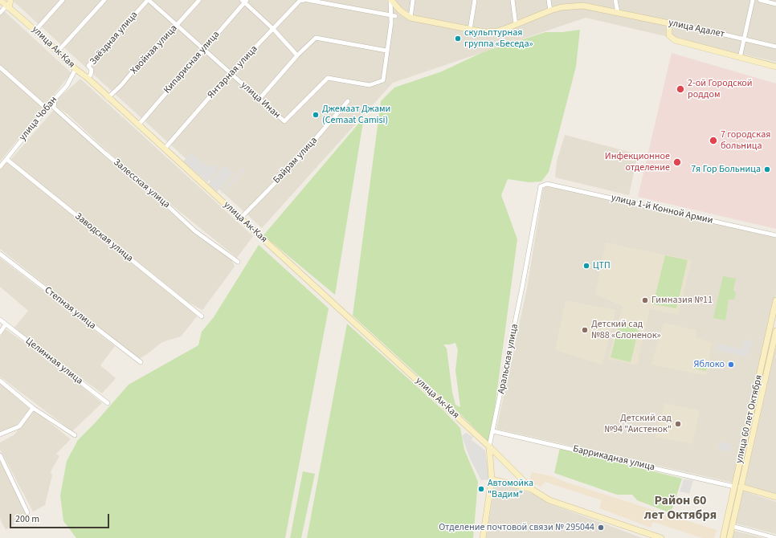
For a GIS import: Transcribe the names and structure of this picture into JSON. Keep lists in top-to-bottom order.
{
  "streets": {
    "main road": [
      "улица Адалет",
      "улица Ак-Кая",
      "Аральская улица",
      "улица 60 лет Октября"
    ],
    "street": [
      "Звёздная улица",
      "Хвойная улица",
      "Кипарисная улица",
      "Янтарная улица",
      "улица Инан",
      "улица Чобан",
      "Байрам улица",
      "Залесская улица",
      "улица 1-й Конной Армии",
      "Заводская улица",
      "Степная улица",
      "Целинная улица",
      "Баррикадная улица"
    ]
  },
  "crossings": [
    ["Звёздная улица", "улица Ак-Кая"],
    ["Звёздная улица", "улица Инан"],
    ["улица Ак-Кая", "Хвойная улица"],
    ["улица Ак-Кая", "Кипарисная улица"],
    ["улица Ак-Кая", "Янтарная улица"],
    ["улица Ак-Кая", "улица Чобан"],
    ["улица Ак-Кая", "Байрам улица"],
    ["улица Ак-Кая", "Аральская улица"],
    ["Хвойная улица", "улица Инан"],
    ["Кипарисная улица", "улица Инан"],
    ["Янтарная улица", "улица Инан"],
    ["улица Чобан", "Залесская улица"],
    ["улица Чобан", "Заводская улица"],
    ["улица 1-й Конной Армии", "Аральская улица"],
    ["Аральская улица", "Баррикадная улица"],
    ["улица 60 лет Октября", "Баррикадная улица"]
  ],
  "districts": ["Район 60 лет Октября"],
  "places": [
    "скульптурная группа «Беседа»",
    "2-ой Городской роддом",
    "Джемаат Джами (Cemaat Camisi)",
    "7 городская больница",
    "Инфекционное отделение",
    "7я Гор Больница",
    "ЦТП",
    "Гимназия №11",
    "Детский сад №88 «Слоненок»",
    "Яблоко",
    "Детский сад №94 \"Аистенок\"",
    "Автомойка \"Вадим\"",
    "Отделение почтовой связи № 295044"
  ],
  "scale_bar": "200 m"
}
